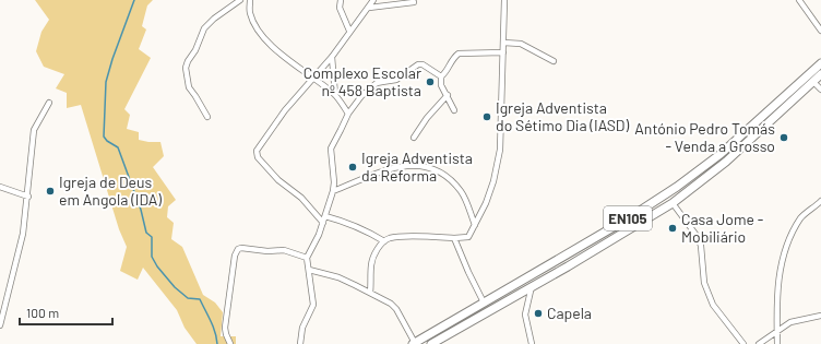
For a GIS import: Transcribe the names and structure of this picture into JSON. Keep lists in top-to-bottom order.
{
  "streets": {
    "main road": ["EN105"]
  },
  "places": [
    "Complexo Escolar nº 458 Baptista",
    "Igreja Adventista do Sétimo Dia (IASD)",
    "António Pedro Tomás - Venda a Grosso",
    "Igreja Adventista da Reforma",
    "Igreja de Deus em Angola (IDA)",
    "Casa Jome - Mobiliário",
    "Capela"
  ],
  "scale_bar": "100 m"
}
